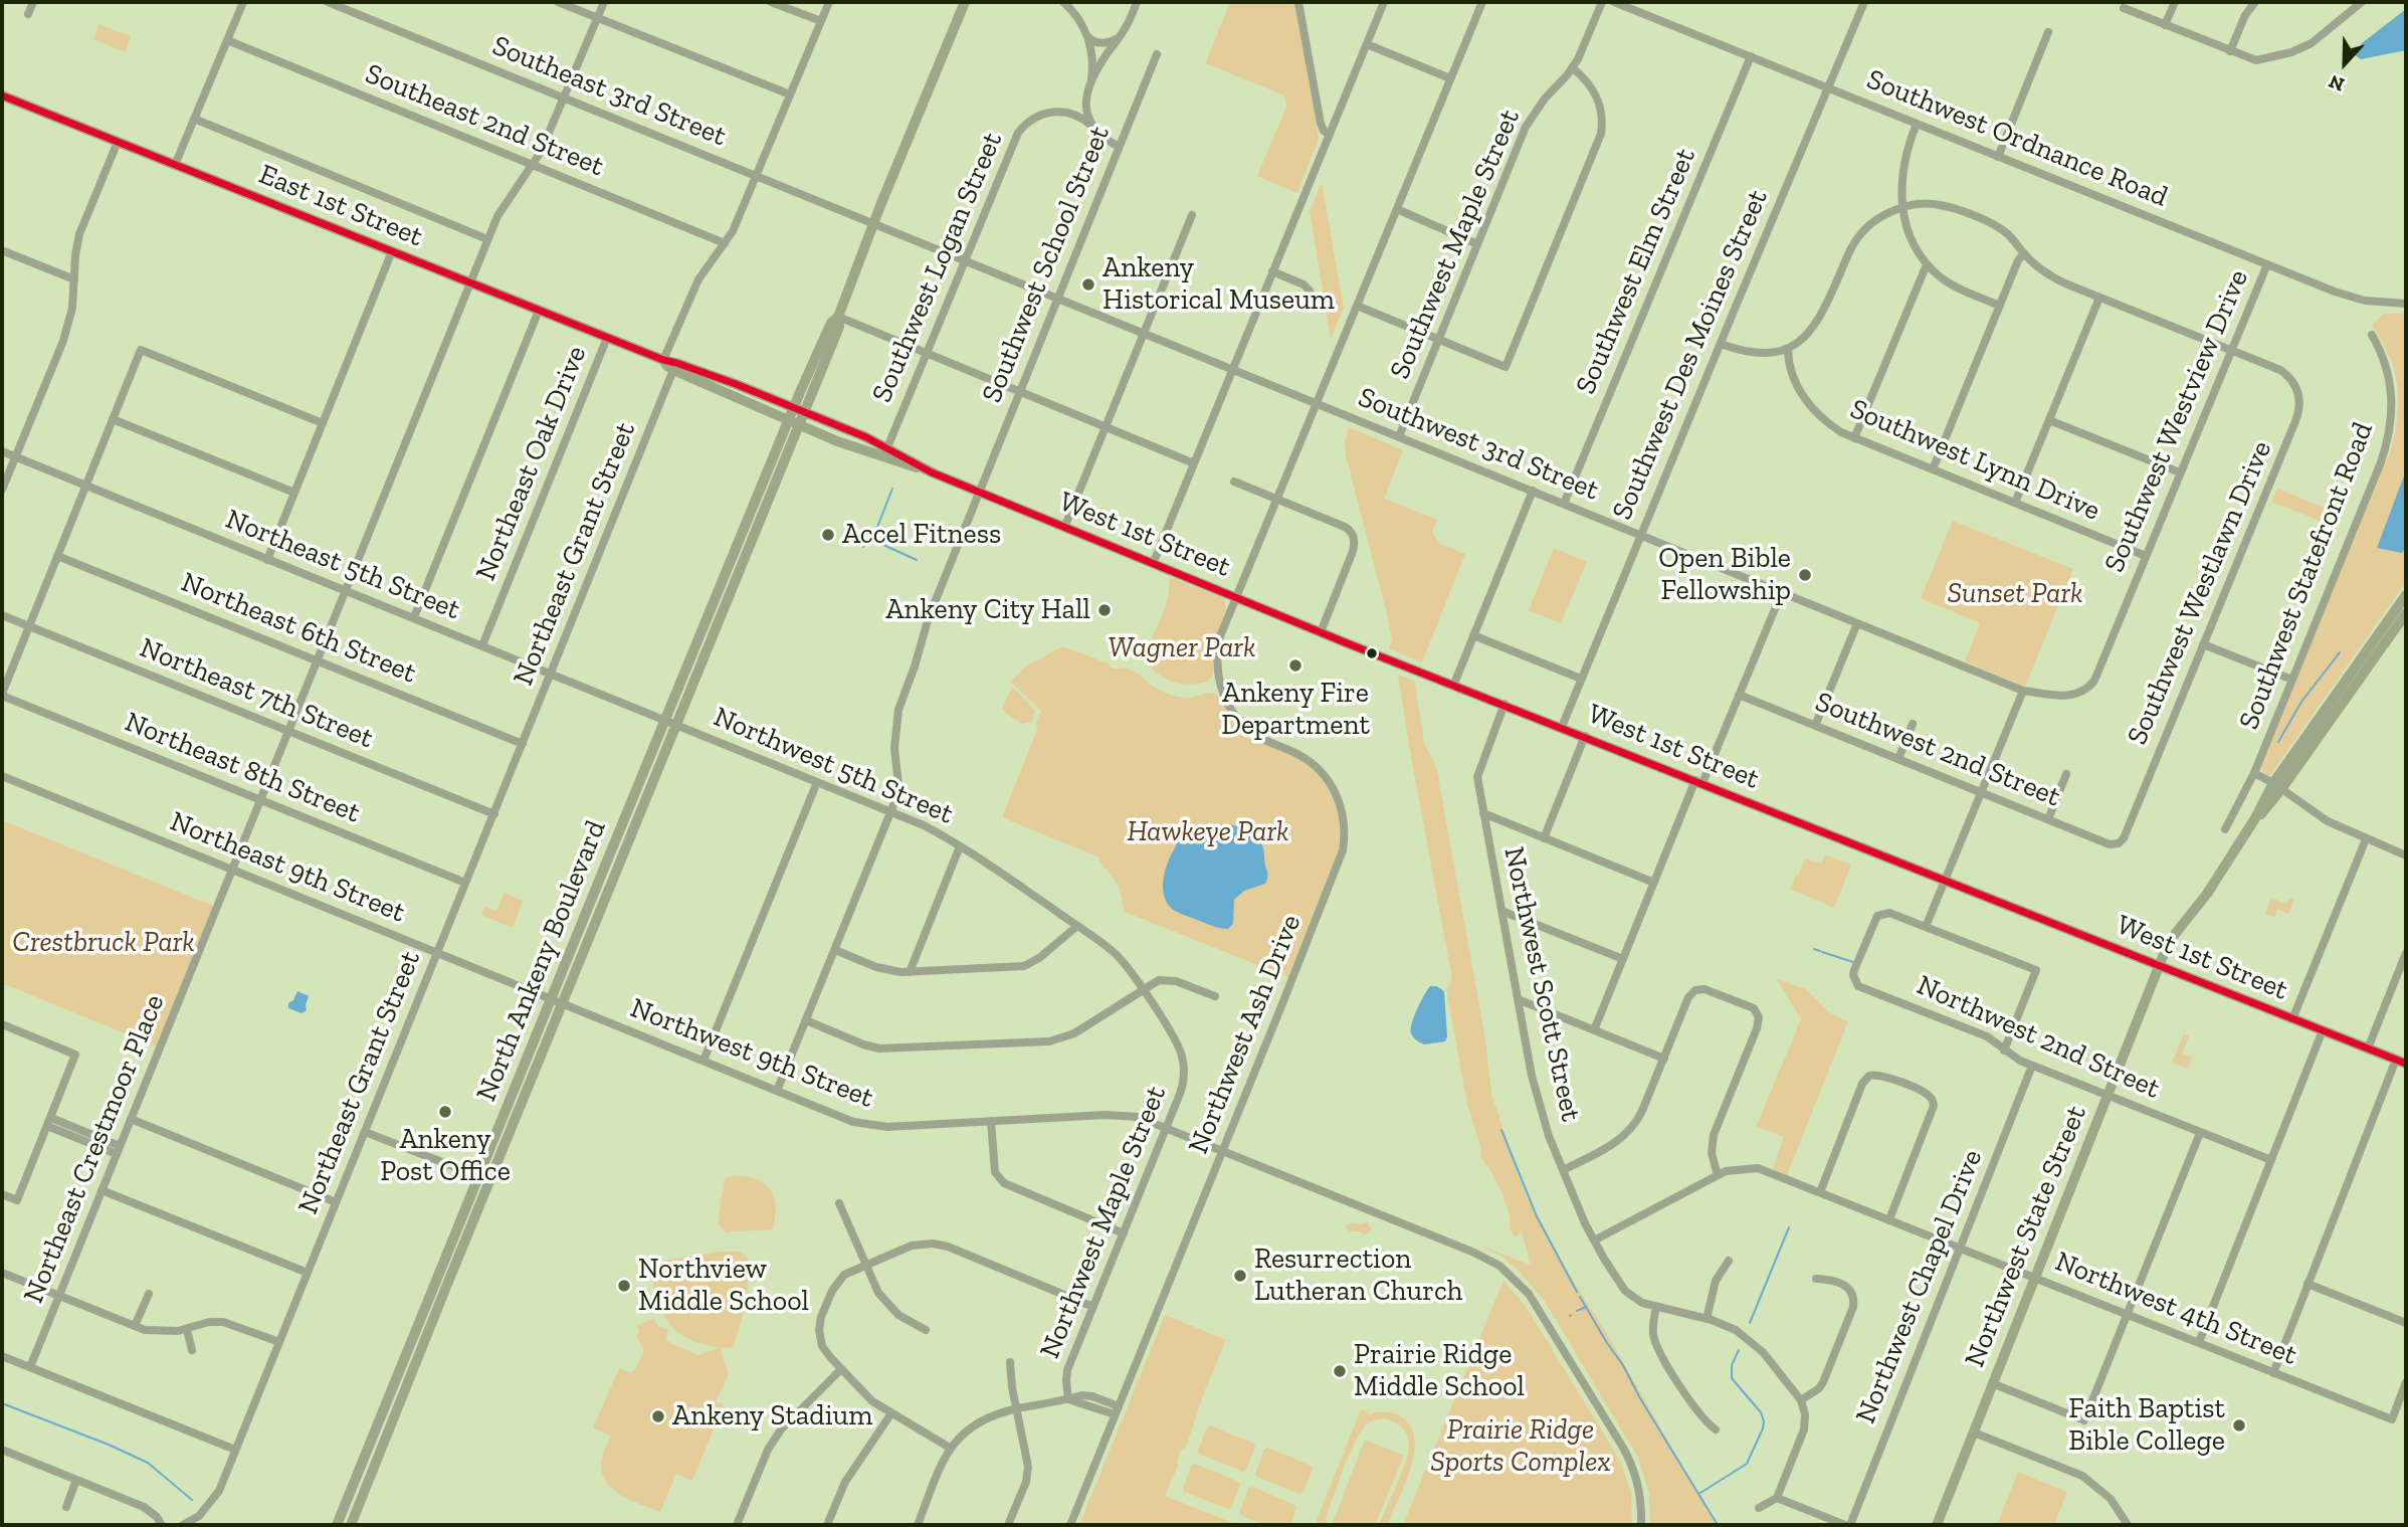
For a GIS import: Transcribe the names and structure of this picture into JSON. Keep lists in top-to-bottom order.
{
  "streets": {
    "main road": [
      "East 1st Street",
      "West 1st Street",
      "North Ankeny Boulevard",
      "Northwest State Street"
    ],
    "street": [
      "Southeast 3rd Street",
      "Southeast 2nd Street",
      "Southwest Ordnance Road",
      "Southwest Maple Street",
      "Southwest School Street",
      "Southwest Logan Street",
      "Southwest Elm Street",
      "Southwest Des Moines Street",
      "Southwest Westview Drive",
      "Southwest 3rd Street",
      "Southwest Lynn Drive",
      "Northeast Oak Drive",
      "Northeast Grant Street",
      "Northeast 5th Street",
      "Southwest Statefront Road",
      "Southwest Westlawn Drive",
      "Northeast 6th Street",
      "Northeast 7th Street",
      "Southwest 2nd Street",
      "Northwest 5th Street",
      "Northeast 8th Street",
      "Northeast 9th Street",
      "Northwest Scott Street",
      "Northwest Ash Drive",
      "Northwest 2nd Street",
      "Northwest 9th Street",
      "Northeast Crestmoor Place",
      "Northwest Maple Street",
      "Northwest Chapel Drive",
      "Northwest 4th Street"
    ]
  },
  "crossings": [
    ["Southeast 3rd Street", "Southwest 3rd Street"],
    ["Southeast 3rd Street", "North Ankeny Boulevard"],
    ["Southeast 3rd Street", "Northeast Crestmoor Place"],
    ["Southeast 2nd Street", "Northeast Crestmoor Place"],
    ["Southwest Ordnance Road", "Southwest Elm Street"],
    ["Southwest Ordnance Road", "Southwest Des Moines Street"],
    ["Southwest Ordnance Road", "Southwest Westview Drive"],
    ["East 1st Street", "Northeast Oak Drive"],
    ["East 1st Street", "West 1st Street"],
    ["East 1st Street", "Northeast Grant Street"],
    ["East 1st Street", "North Ankeny Boulevard"],
    ["East 1st Street", "Northeast Crestmoor Place"],
    ["Southwest Maple Street", "Southwest 3rd Street"],
    ["Southwest School Street", "Southwest 3rd Street"],
    ["Southwest School Street", "West 1st Street"],
    ["Southwest School Street", "Northwest 5th Street"],
    ["Southwest School Street", "Northwest 9th Street"],
    ["Southwest Logan Street", "Southwest 3rd Street"],
    ["Southwest Logan Street", "West 1st Street"],
    ["Southwest Elm Street", "Southwest 3rd Street"],
    ["Southwest Des Moines Street", "Southwest 3rd Street"],
    ["Southwest Des Moines Street", "West 1st Street"],
    ["Southwest Westview Drive", "Southwest 3rd Street"],
    ["Southwest Westview Drive", "Southwest Lynn Drive"],
    ["Southwest Westview Drive", "Southwest Westlawn Drive"],
    ["Southwest 3rd Street", "North Ankeny Boulevard"],
    ["Southwest 3rd Street", "Northwest Ash Drive"],
    ["Northeast Oak Drive", "Northeast 5th Street"],
    ["West 1st Street", "North Ankeny Boulevard"],
    ["West 1st Street", "Northwest Scott Street"],
    ["West 1st Street", "Northwest Ash Drive"],
    ["West 1st Street", "Northwest State Street"],
    ["Northeast Grant Street", "Northeast 5th Street"],
    ["Northeast Grant Street", "Northeast 6th Street"],
    ["Northeast Grant Street", "Northeast 7th Street"],
    ["Northeast Grant Street", "Northeast 8th Street"],
    ["Northeast Grant Street", "Northeast 9th Street"],
    ["Northeast 5th Street", "Northwest 5th Street"],
    ["Northeast 5th Street", "North Ankeny Boulevard"],
    ["Northeast 5th Street", "Northeast Crestmoor Place"],
    ["Southwest Westlawn Drive", "Southwest 2nd Street"],
    ["Northeast 6th Street", "Northeast Crestmoor Place"],
    ["Northeast 7th Street", "Northeast Crestmoor Place"],
    ["Northwest 5th Street", "North Ankeny Boulevard"],
    ["Northwest 5th Street", "Northwest Maple Street"],
    ["Northeast 8th Street", "Northeast Crestmoor Place"],
    ["Northeast 9th Street", "North Ankeny Boulevard"],
    ["Northeast 9th Street", "Northwest 9th Street"],
    ["Northeast 9th Street", "Northeast Crestmoor Place"],
    ["North Ankeny Boulevard", "Northwest 9th Street"],
    ["Northwest Scott Street", "Northwest 4th Street"],
    ["Northwest Ash Drive", "Northwest 9th Street"],
    ["Northwest 2nd Street", "Northwest State Street"],
    ["Northwest 2nd Street", "Northwest Chapel Drive"],
    ["Northwest 9th Street", "Northwest Maple Street"],
    ["Northwest State Street", "Northwest 4th Street"],
    ["Northwest Chapel Drive", "Northwest 4th Street"]
  ],
  "parks": [
    "Sunset Park",
    "Wagner Park",
    "Hawkeye Park",
    "Crestbruck Park",
    "Prairie Ridge Sports Complex"
  ],
  "places": [
    "Ankeny Historical Museum",
    "Accel Fitness",
    "Open Bible Fellowship",
    "Ankeny City Hall",
    "Ankeny Fire Department",
    "Ankeny Post Office",
    "Resurrection Lutheran Church",
    "Northview Middle School",
    "Prairie Ridge Middle School",
    "Ankeny Stadium",
    "Faith Baptist Bible College"
  ],
  "north": "bottom"
}
